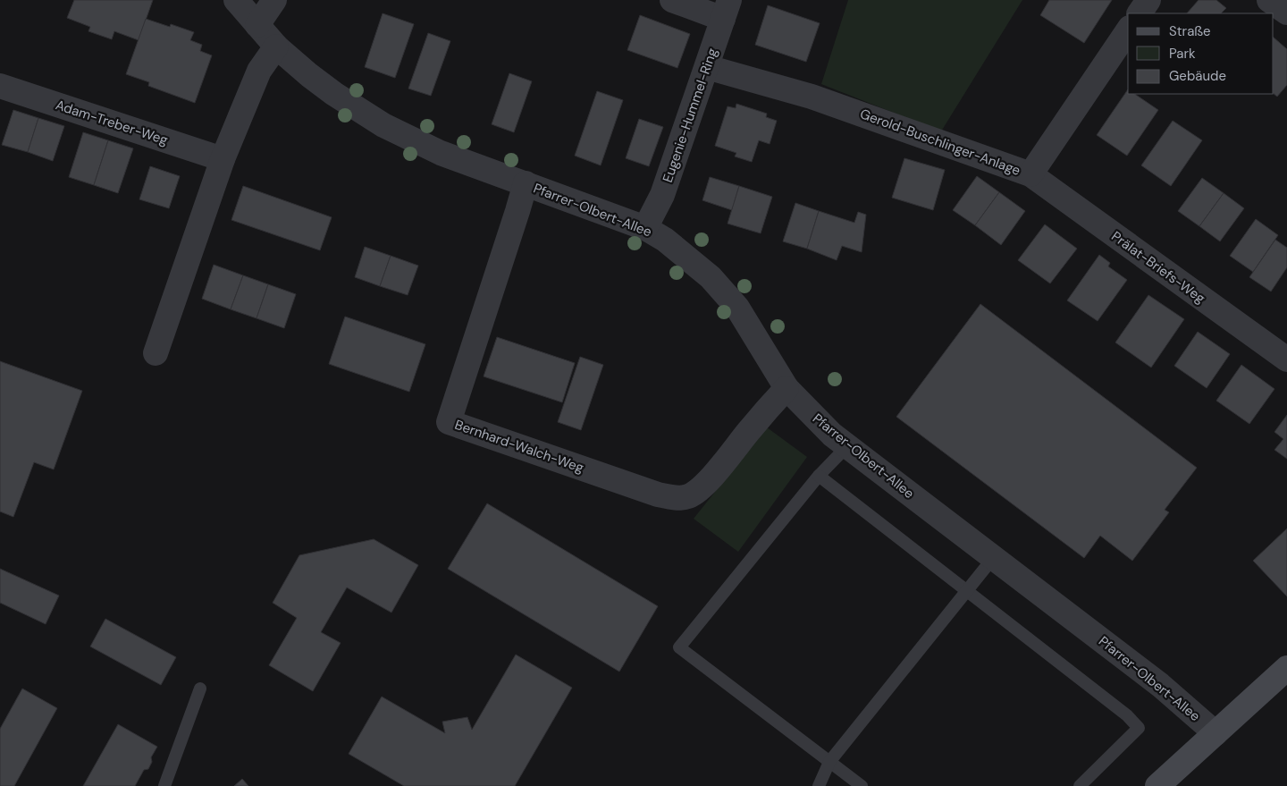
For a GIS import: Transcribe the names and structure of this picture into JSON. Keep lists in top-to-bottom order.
{
  "streets": {
    "street": [
      "Eugenie-Hummel-Ring",
      "Adam-Treber-Weg",
      "Gerold-Buschlinger-Anlage",
      "Pfarrer-Olbert-Allee",
      "Prälat-Briefs-Weg",
      "Bernhard-Walch-Weg"
    ]
  },
  "crossings": [
    ["Eugenie-Hummel-Ring", "Gerold-Buschlinger-Anlage"],
    ["Eugenie-Hummel-Ring", "Pfarrer-Olbert-Allee"],
    ["Gerold-Buschlinger-Anlage", "Prälat-Briefs-Weg"],
    ["Pfarrer-Olbert-Allee", "Bernhard-Walch-Weg"]
  ],
  "legend": ["Straße", "Park", "Gebäude"]
}
